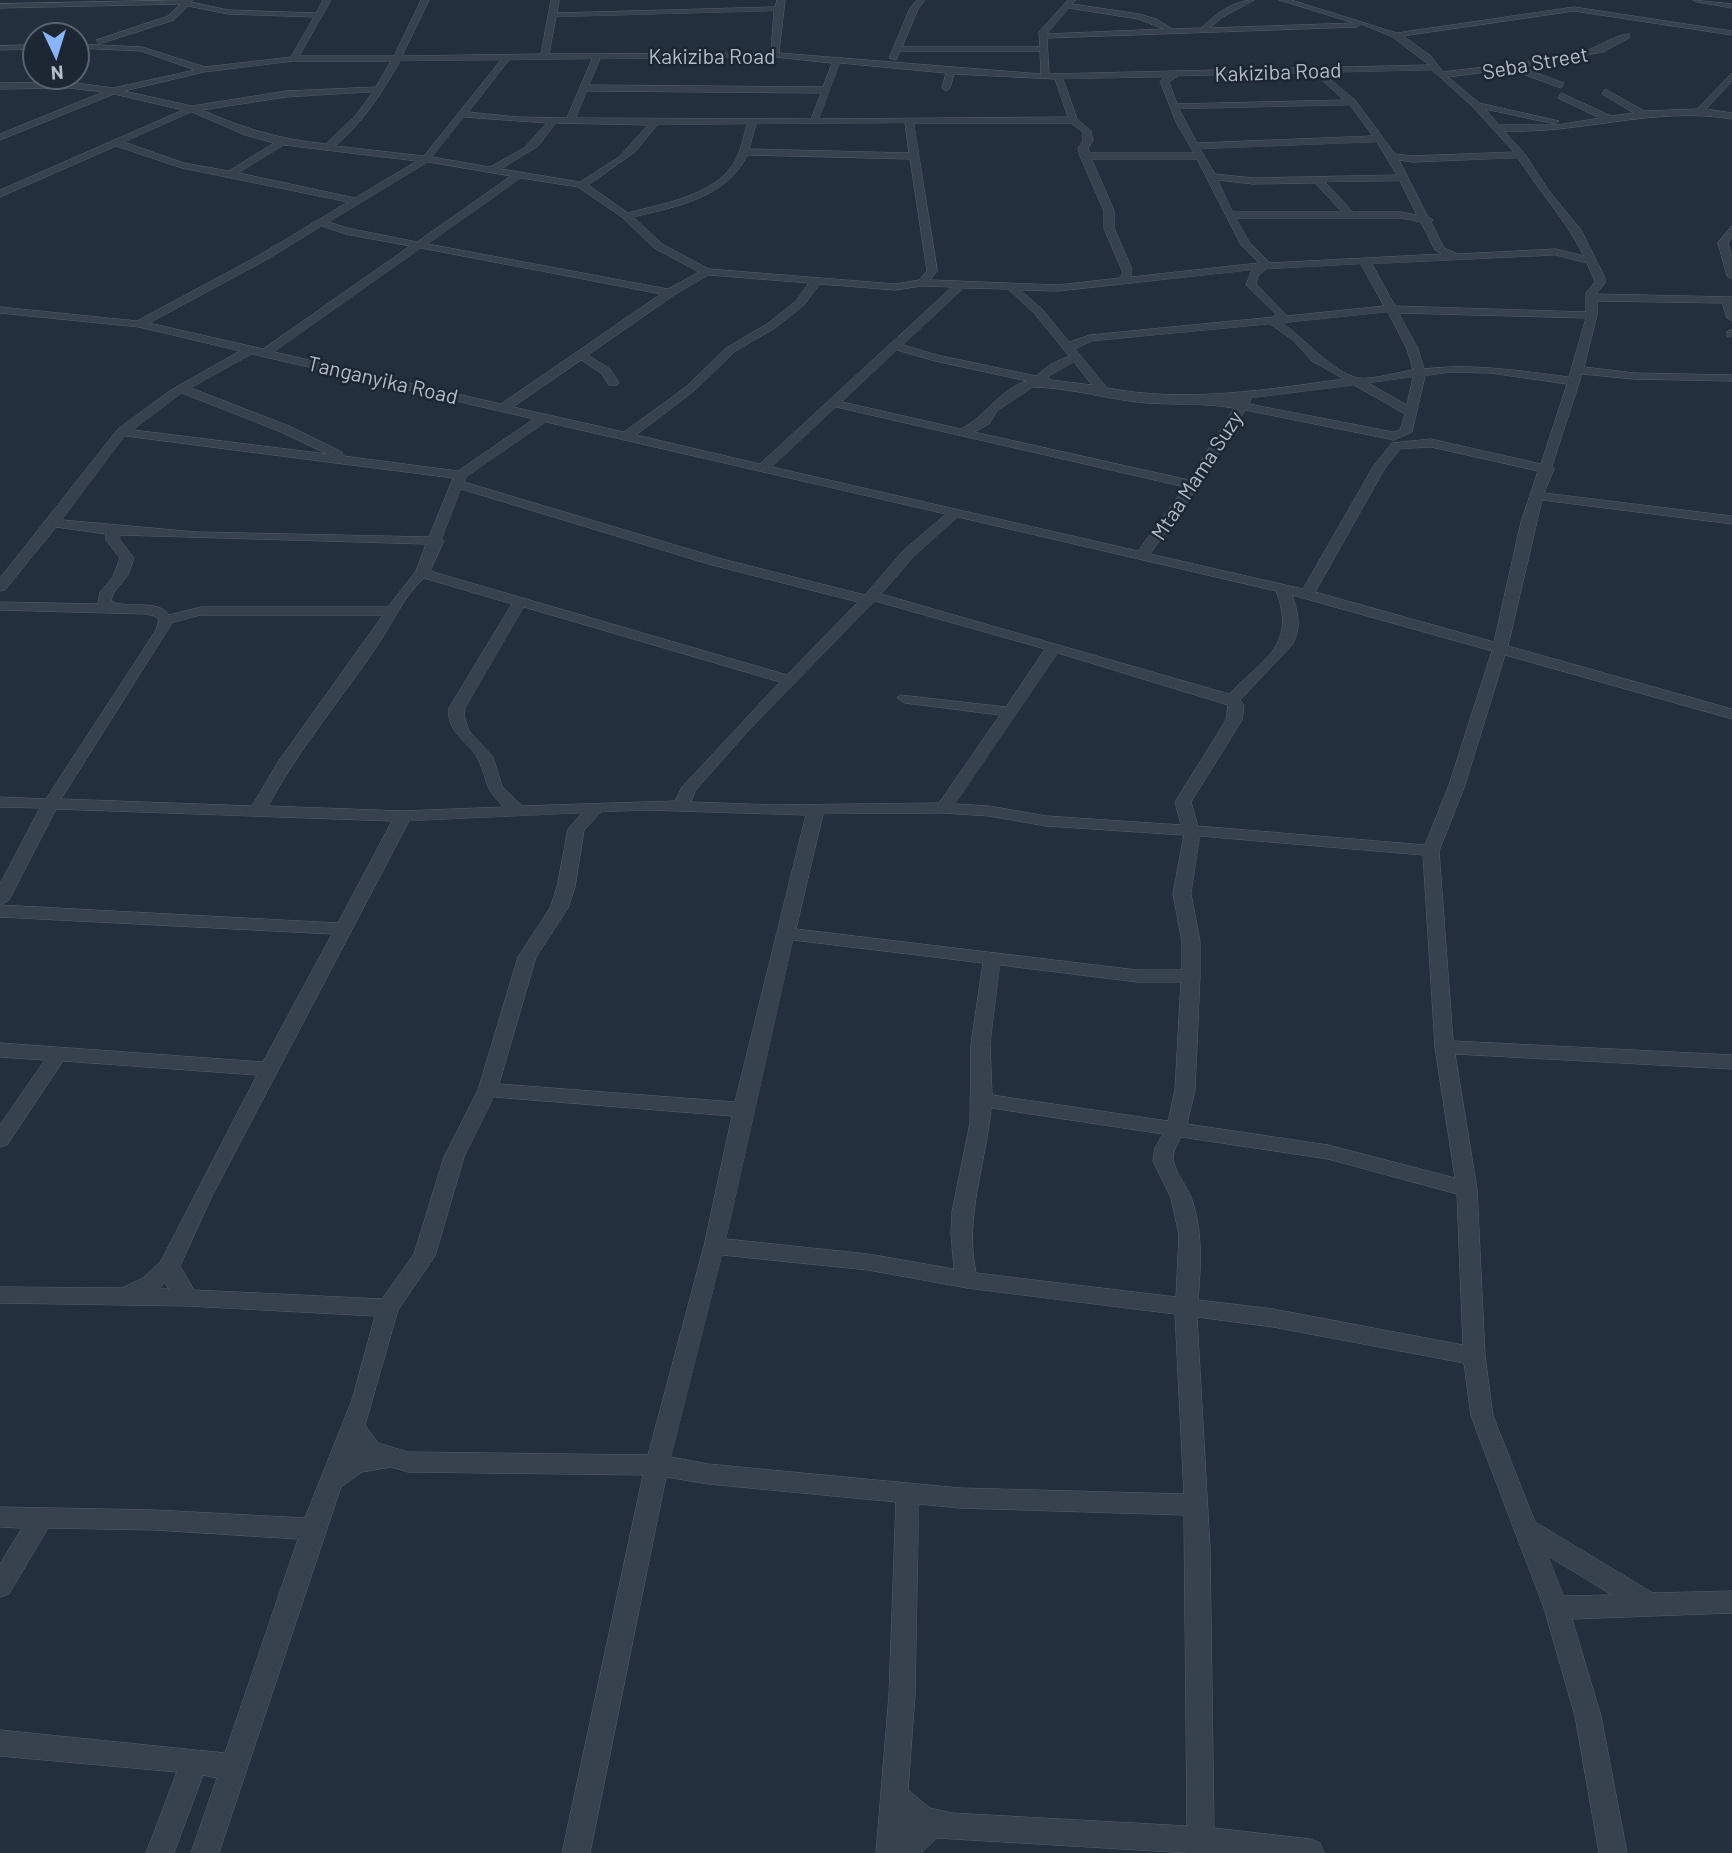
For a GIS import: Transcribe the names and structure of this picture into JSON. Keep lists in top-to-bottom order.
{
  "streets": {
    "street": [
      "Kakiziba Road",
      "Seba Street",
      "Tanganyika Road",
      "Mtaa Mama Suzy"
    ]
  },
  "crossings": [
    ["Kakiziba Road", "Seba Street"],
    ["Tanganyika Road", "Mtaa Mama Suzy"]
  ],
  "north": "bottom"
}
